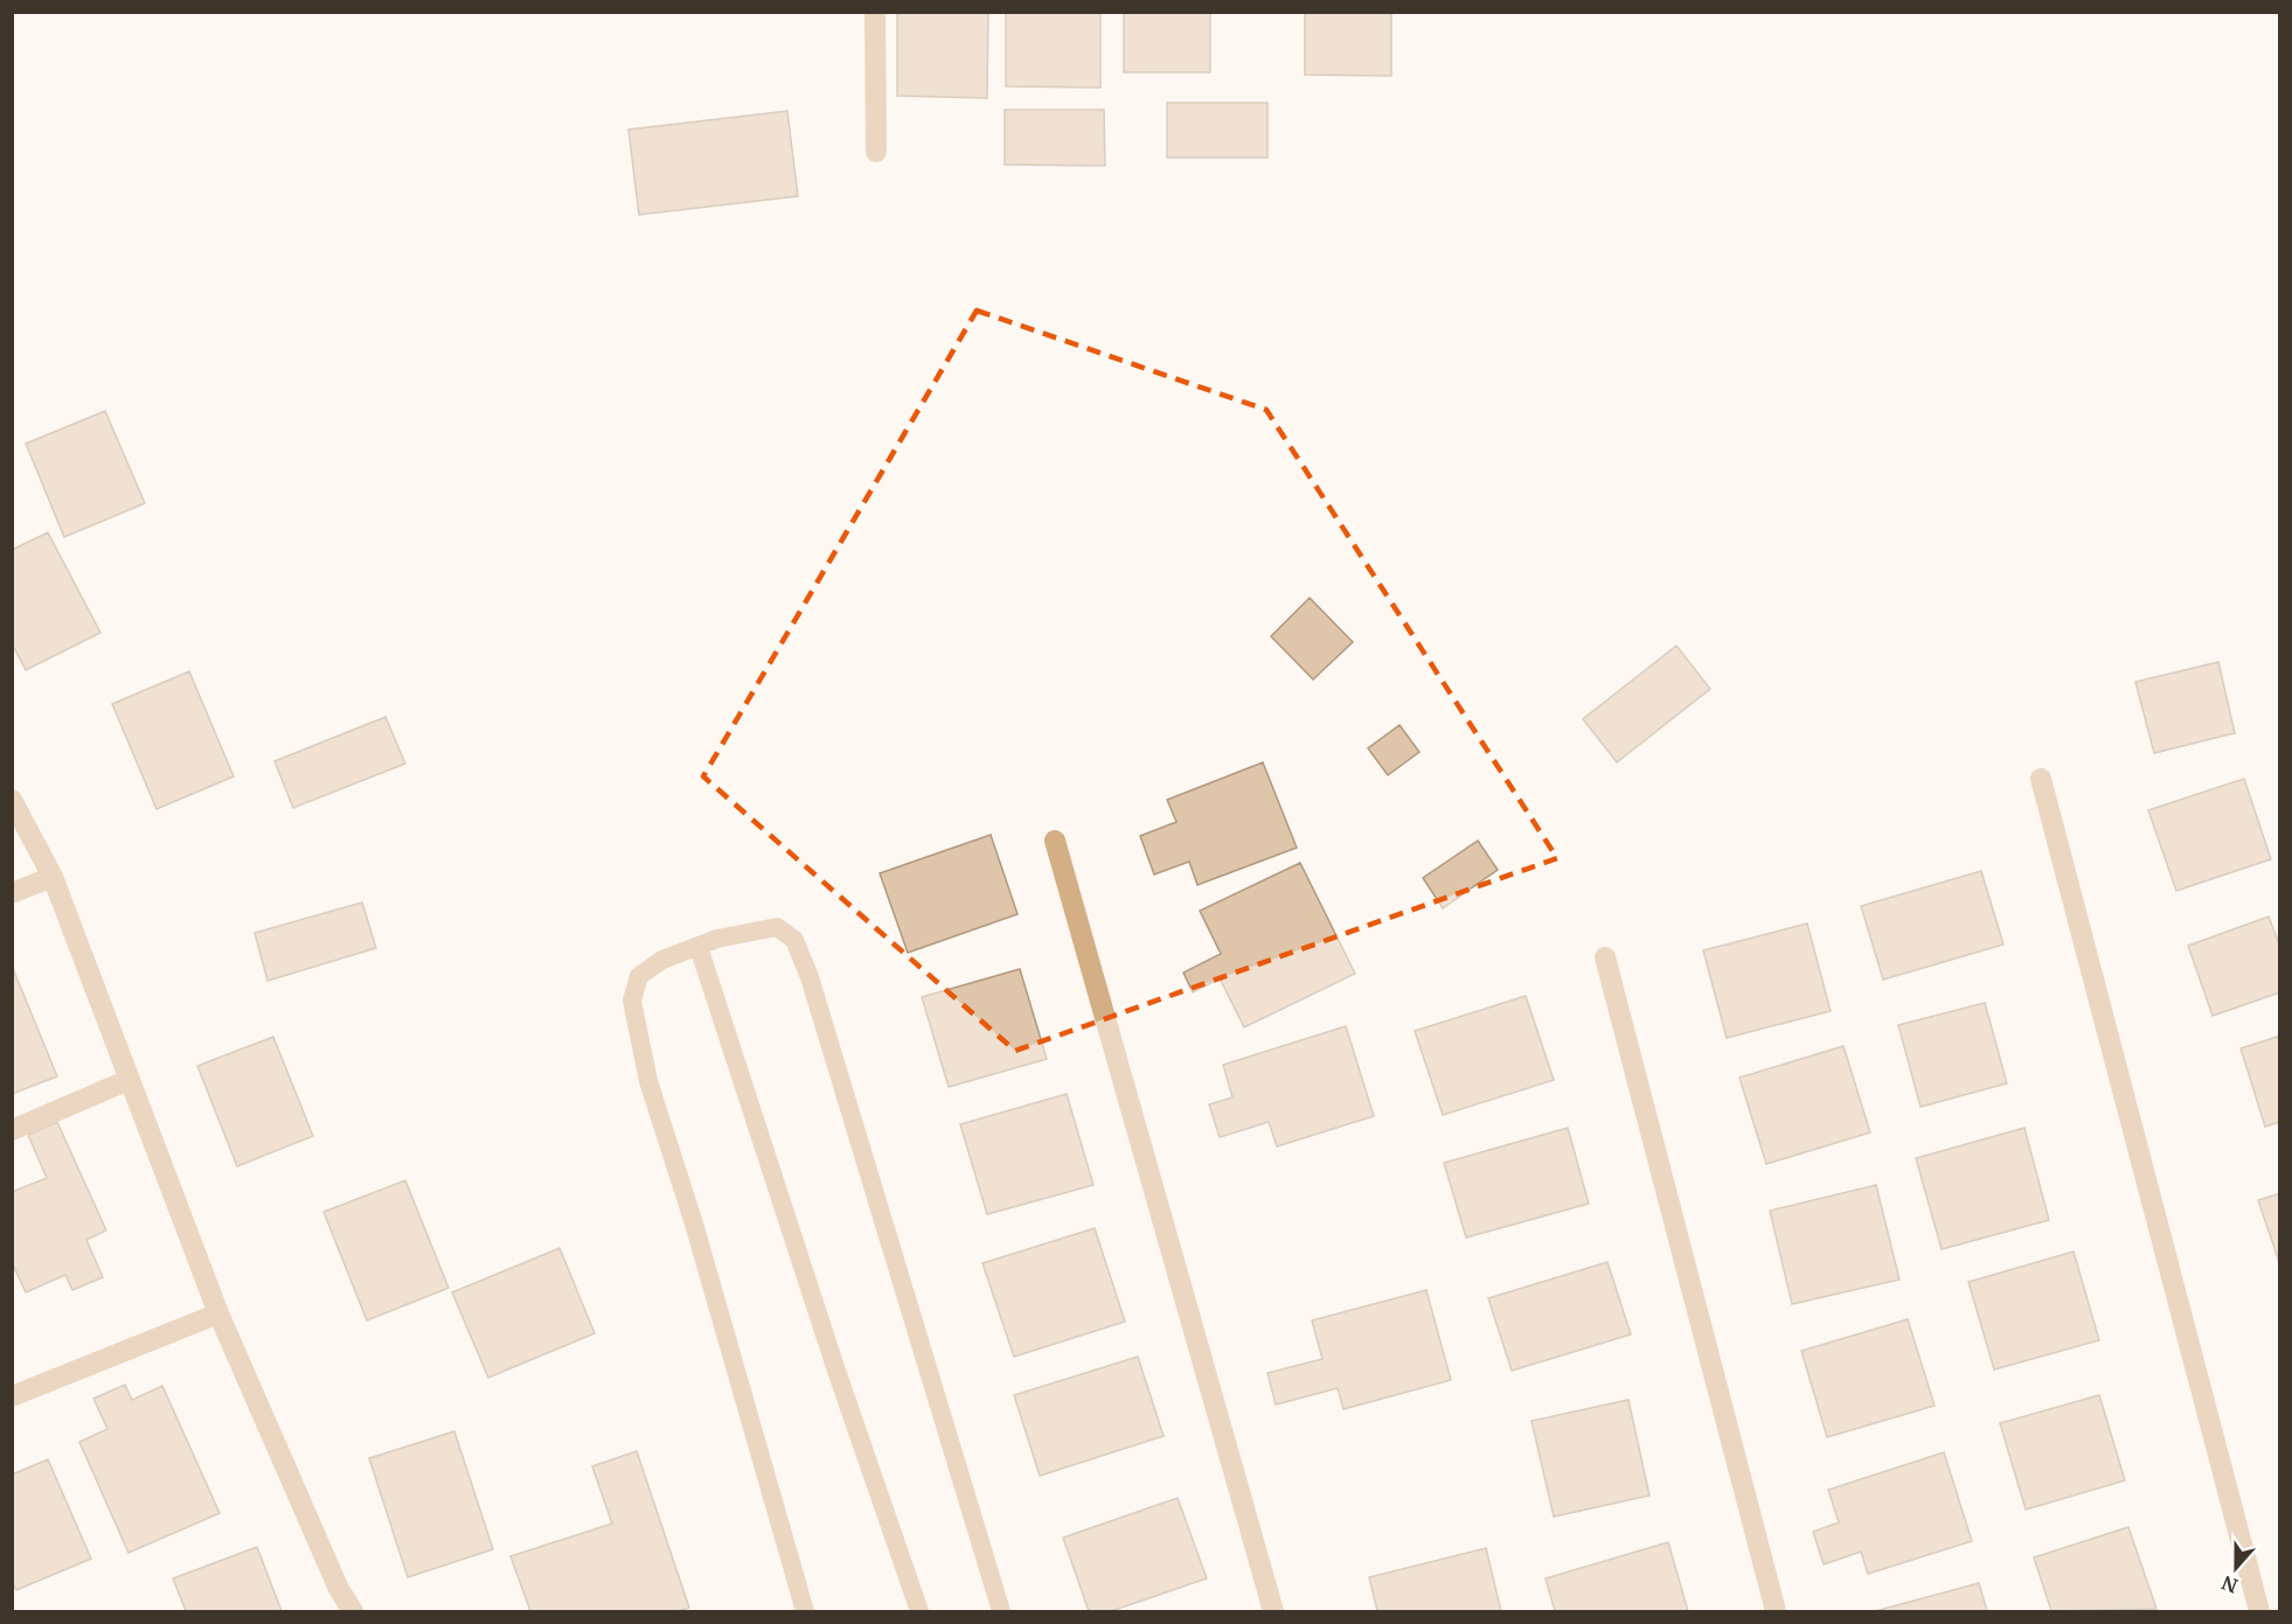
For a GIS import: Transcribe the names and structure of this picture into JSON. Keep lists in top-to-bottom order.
{
  "north": "bottom"
}
